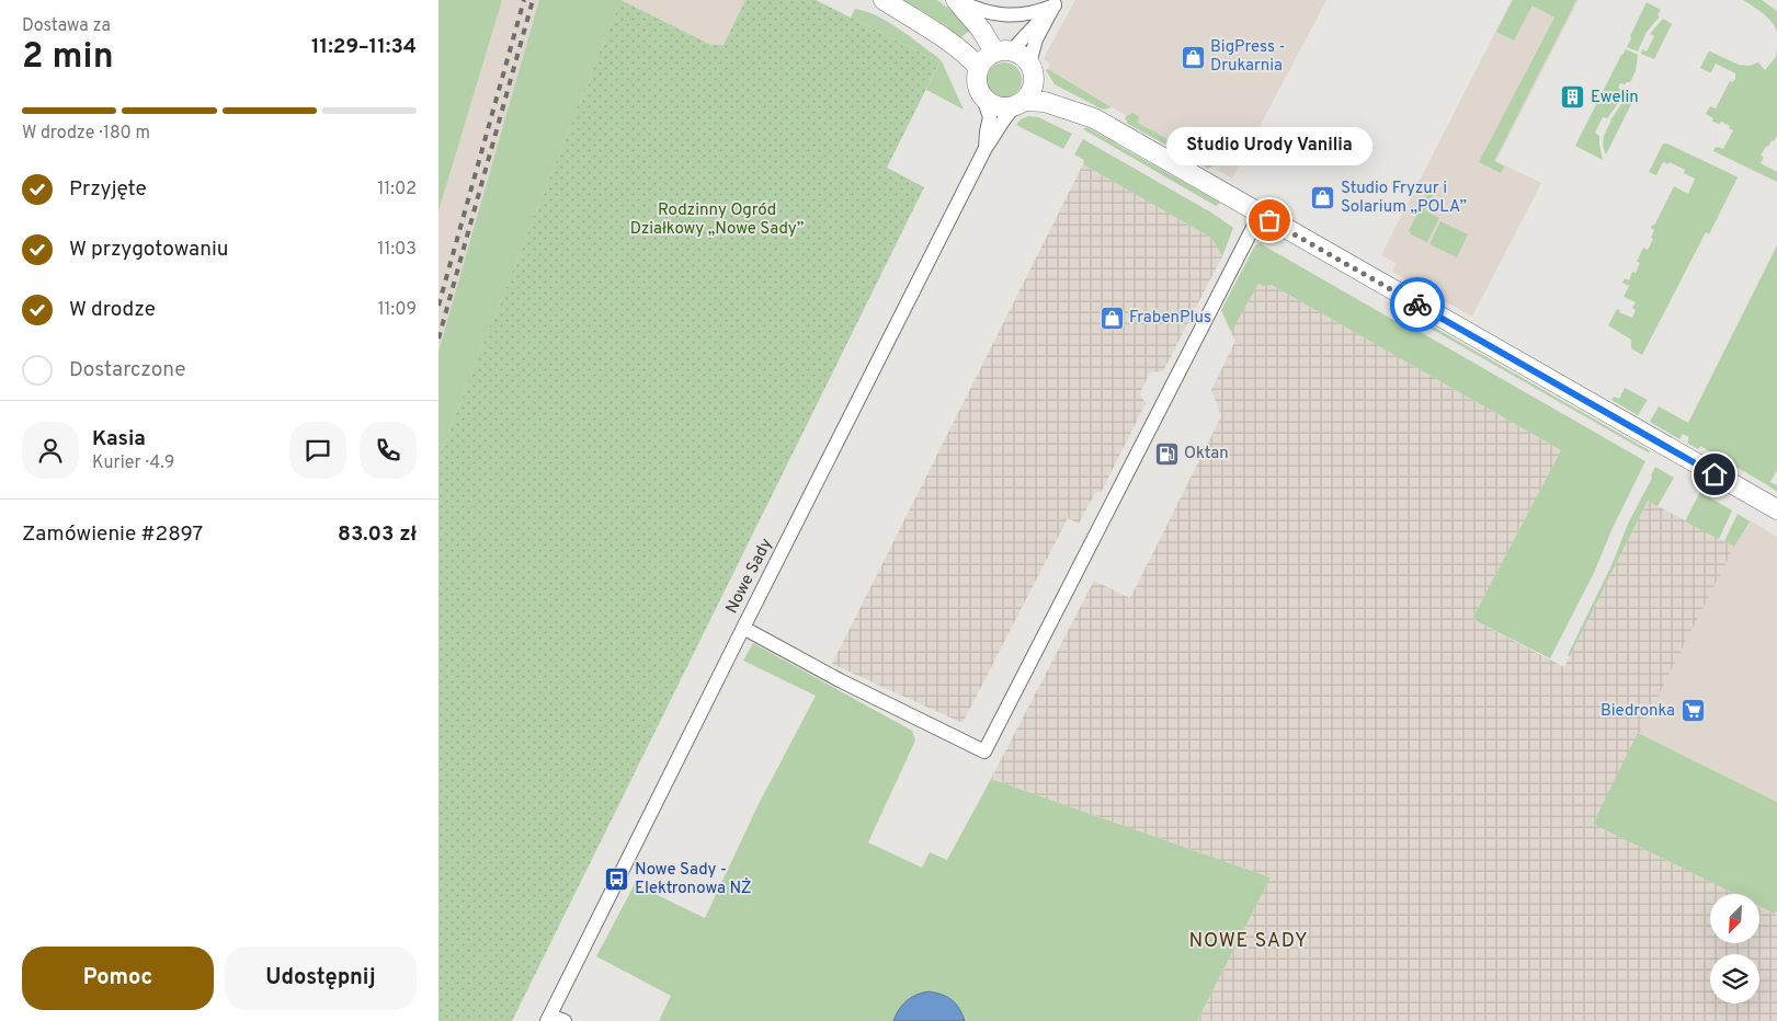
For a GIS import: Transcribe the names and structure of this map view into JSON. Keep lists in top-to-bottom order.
{
  "streets": {
    "street": ["Nowe Sady"]
  },
  "districts": ["NOWE SADY"],
  "parks": ["Rodzinny Ogród Działkowy „Nowe Sady”"],
  "places": {
    "shop": ["BigPress - Drukarnia", "Studio Fryzur i Solarium „POLA”", "FrabenPlus"],
    "building": ["Ewelin"],
    "other": ["Studio Urody Vanilia"],
    "fuel station": ["Oktan"],
    "supermarket": ["Biedronka"],
    "bus stop": ["Nowe Sady - Elektronowa NŻ"]
  },
  "north": "bottom left",
  "page": {
    "heading": ["2 min", "Dostawa za", "11:29–11:34"],
    "panel": [
      "Kasia",
      "Kurier · 4.9",
      "Zamówienie #2897",
      "83.03 zł"
    ],
    "bar": "W drodze · 180 m",
    "bubble": "Studio Urody Vanilia",
    "list": [
      ["Przyjęte", "11:02"],
      ["W przygotowaniu", "11:03"],
      ["W drodze", "11:09"],
      "Dostarczone"
    ],
    "buttons": ["Pomoc", "Udostępnij"]
  }
}
